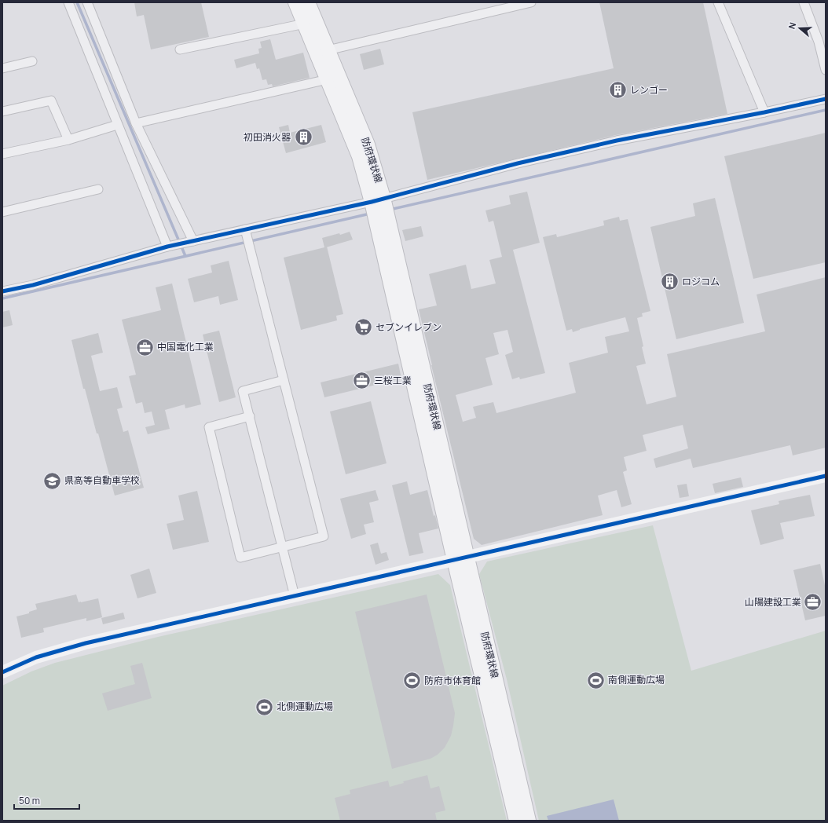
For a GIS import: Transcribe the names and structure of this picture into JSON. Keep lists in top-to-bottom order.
{
  "streets": {
    "main road": ["防府環状線"]
  },
  "places": {
    "building": ["レンゴー", "初田消火器", "ロジコム"],
    "supermarket": ["セブンイレブン"],
    "office": ["中国電化工業", "三桜工業", "山陽建設工業"],
    "school or university": ["県高等自動車学校"],
    "sports": ["南側運動広場", "防府市体育館", "北側運動広場"]
  },
  "scale_bar": "50 m",
  "north": "left"
}
